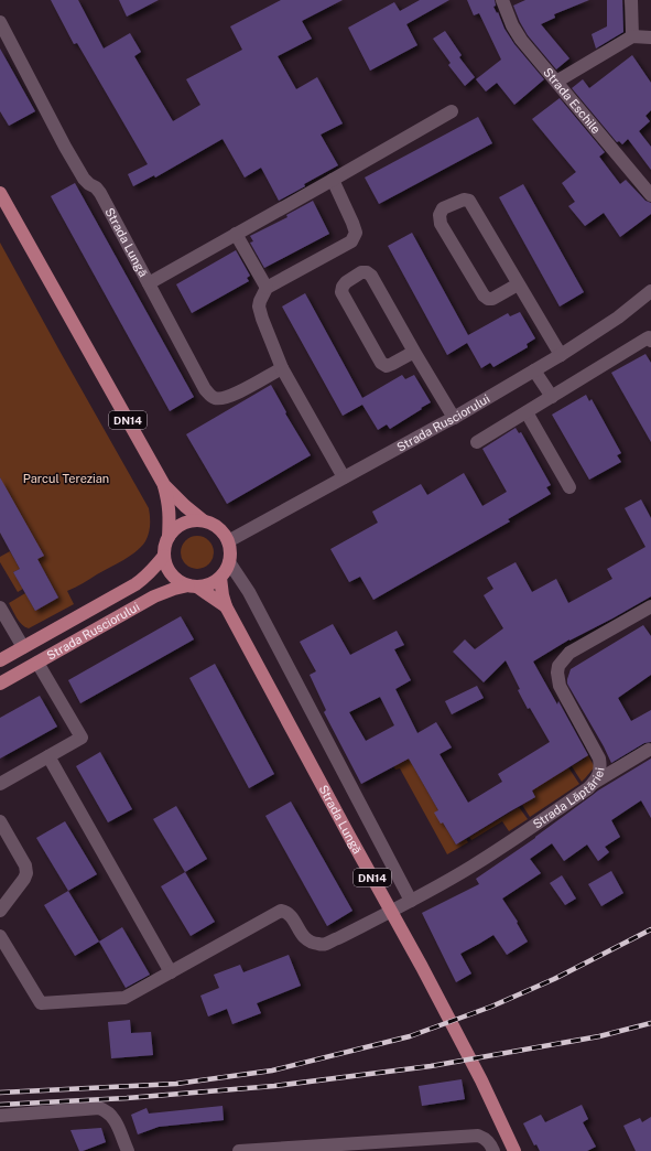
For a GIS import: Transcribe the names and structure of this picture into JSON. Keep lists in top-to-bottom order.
{
  "streets": {
    "main road": ["Strada Lungă", "DN14", "Strada Rusciorului"],
    "street": ["Strada Eschile", "Strada Lăptăriei"]
  },
  "crossings": [
    ["Strada Lungă", "DN14"],
    ["Strada Lungă", "Strada Rusciorului"],
    ["Strada Lungă", "Strada Lăptăriei"],
    ["DN14", "Strada Rusciorului"]
  ],
  "parks": ["Parcul Terezian"]
}
